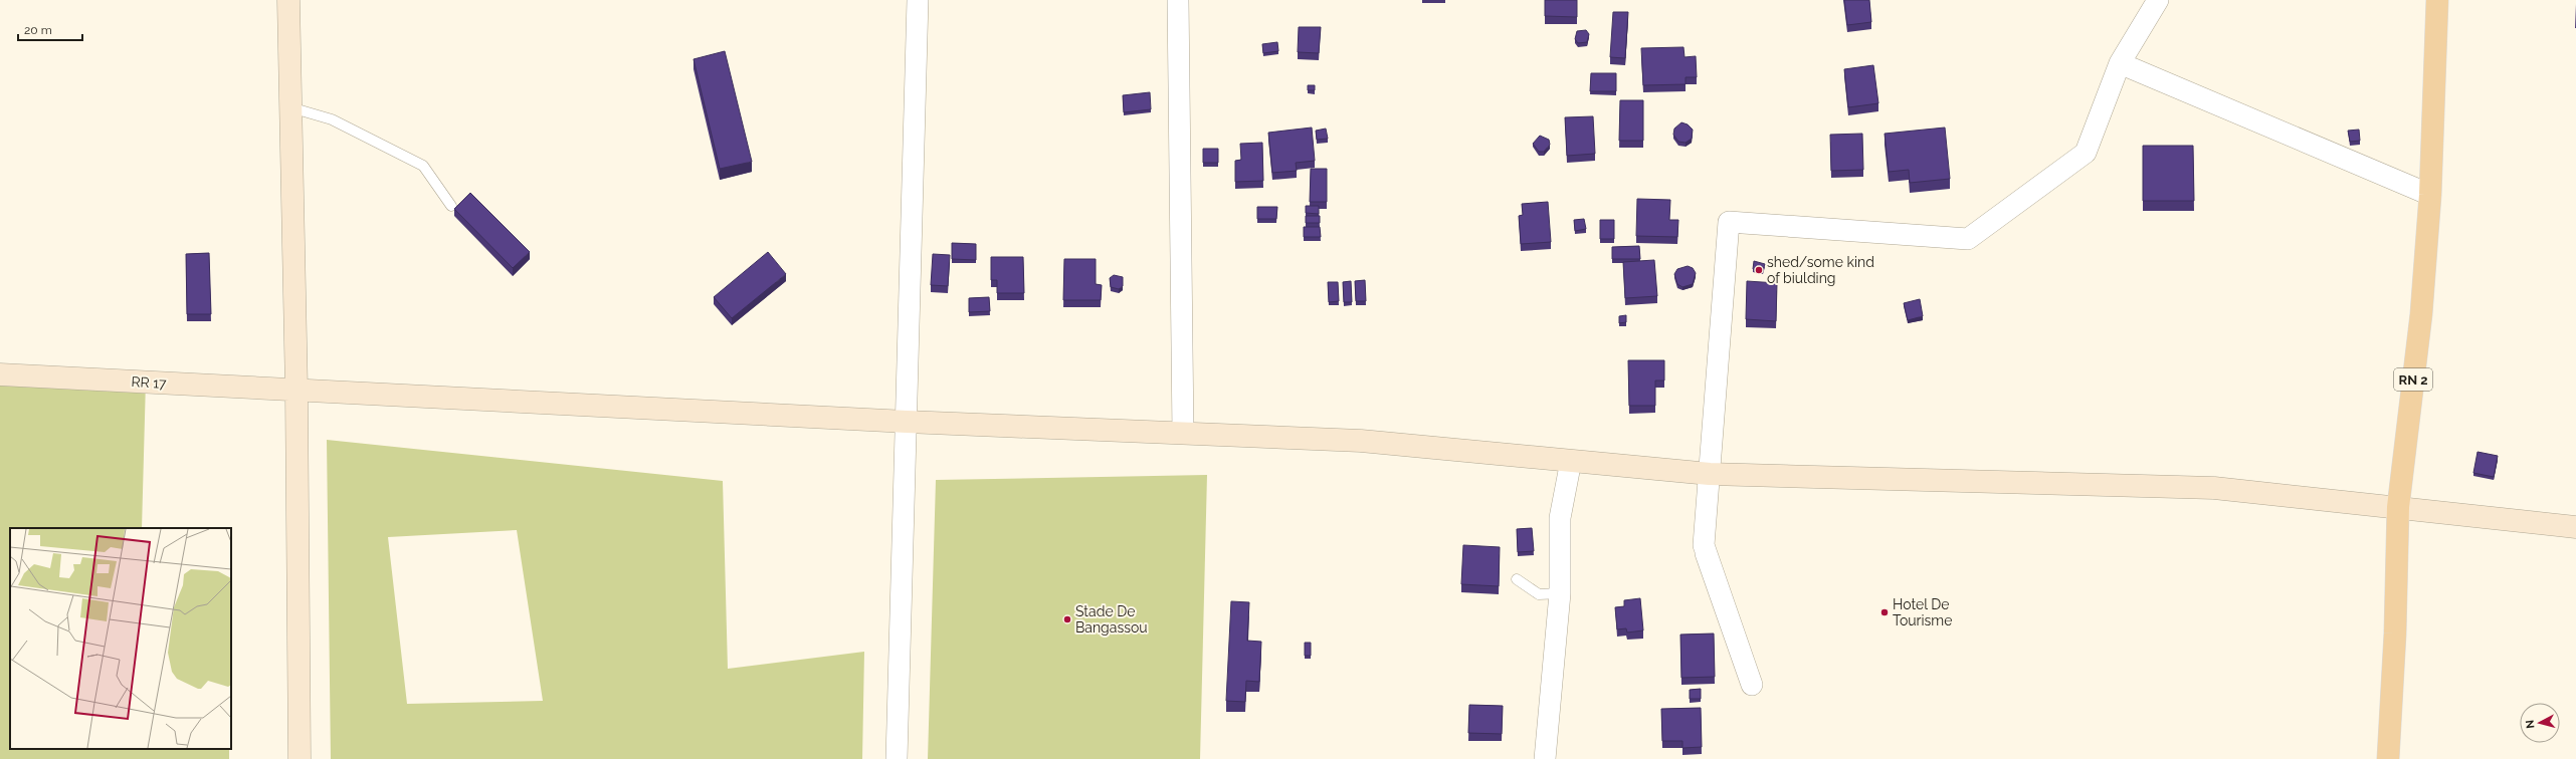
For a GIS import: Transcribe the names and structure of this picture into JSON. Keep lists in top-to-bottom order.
{
  "streets": {
    "main road": ["RN 2", "RR 17"]
  },
  "crossings": [
    ["RN 2", "RR 17"]
  ],
  "places": ["shed/some kind of biulding", "Hotel De Tourisme", "Stade De Bangassou"],
  "scale_bar": "20 m",
  "north": "left"
}
